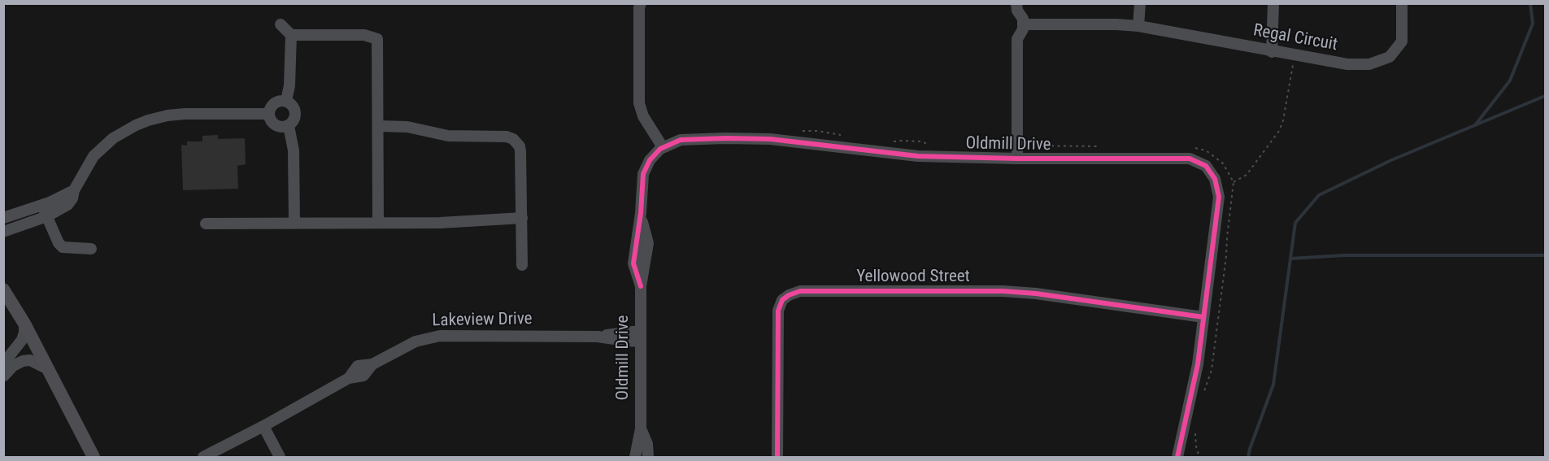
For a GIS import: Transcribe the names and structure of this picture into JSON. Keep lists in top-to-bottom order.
{
  "streets": {
    "street": [
      "Regal Circuit",
      "Oldmill Drive",
      "Yellowood Street",
      "Lakeview Drive"
    ]
  },
  "crossings": [
    ["Oldmill Drive", "Yellowood Street"],
    ["Oldmill Drive", "Lakeview Drive"]
  ]
}
